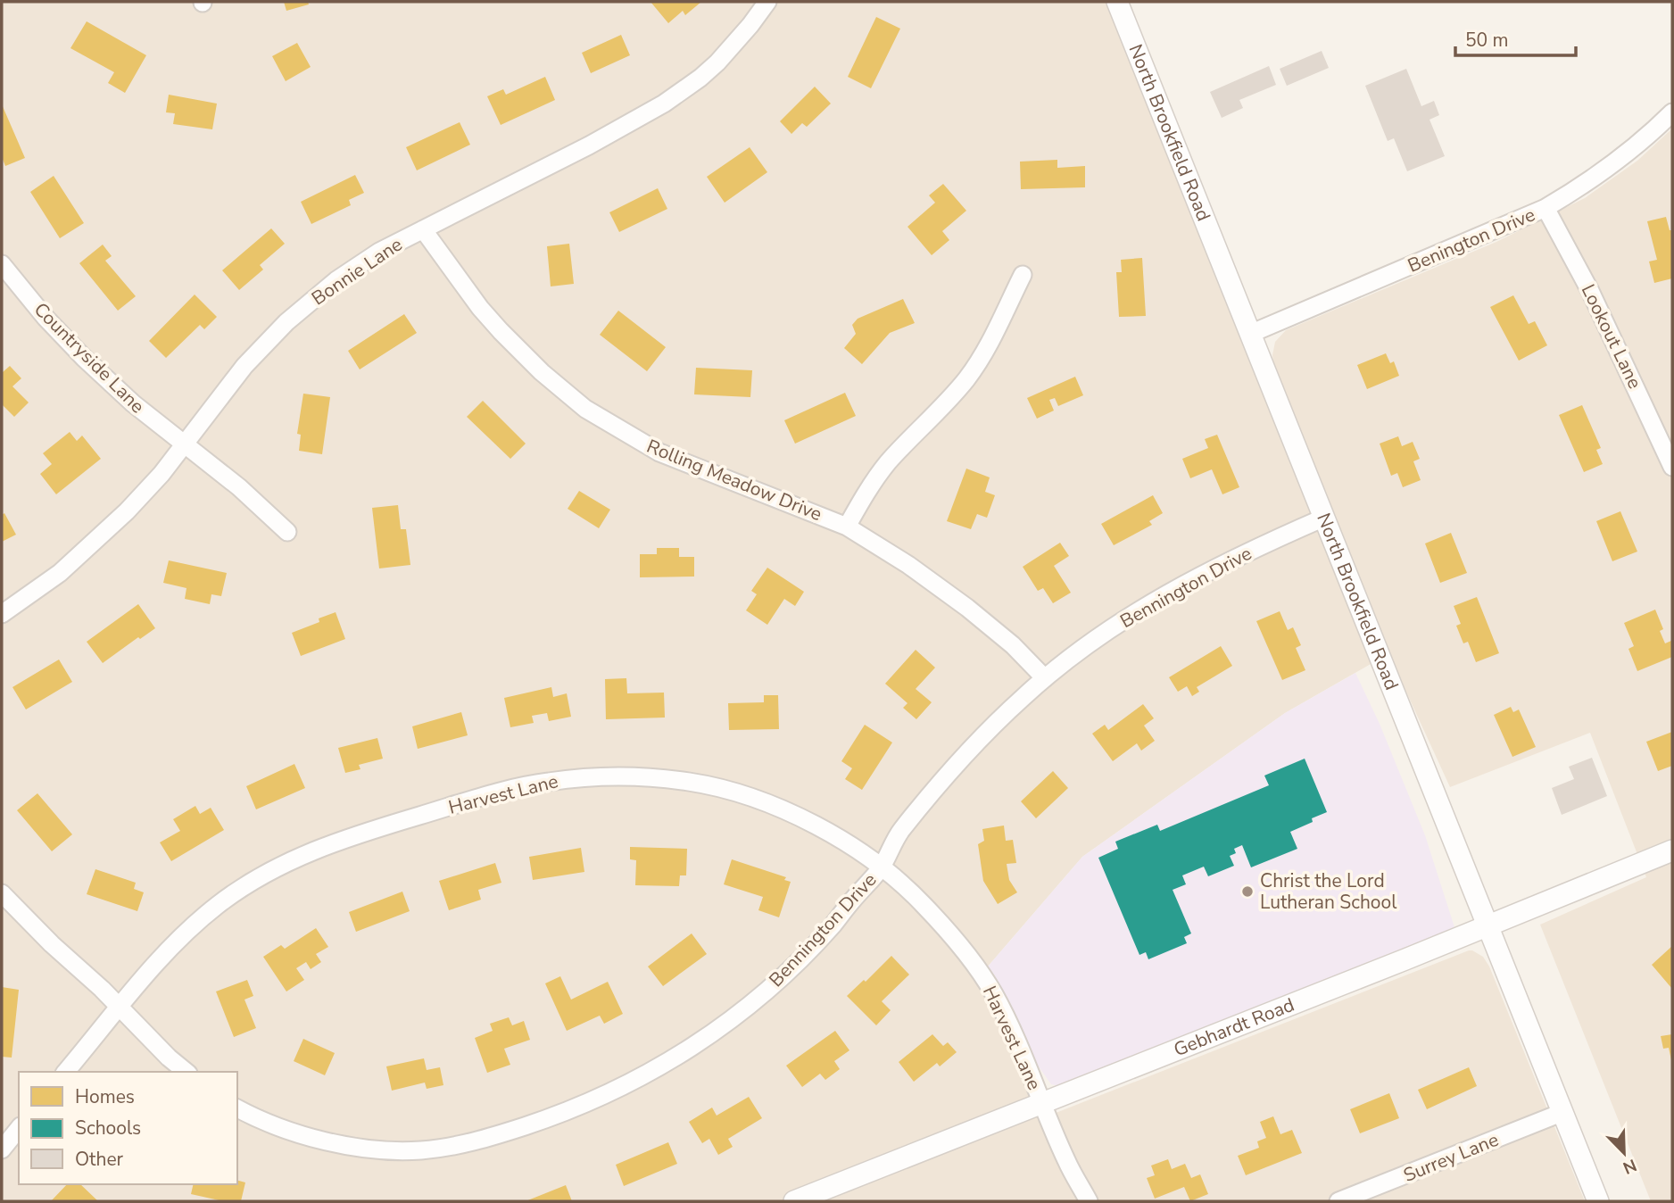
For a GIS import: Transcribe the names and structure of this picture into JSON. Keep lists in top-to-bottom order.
{
  "streets": {
    "street": [
      "North Brookfield Road",
      "Benington Drive",
      "Bonnie Lane",
      "Lookout Lane",
      "Countryside Lane",
      "Rolling Meadow Drive",
      "Bennington Drive",
      "Harvest Lane",
      "Gebhardt Road",
      "Surrey Lane"
    ]
  },
  "crossings": [
    ["North Brookfield Road", "Benington Drive"],
    ["North Brookfield Road", "Bennington Drive"],
    ["North Brookfield Road", "Gebhardt Road"],
    ["North Brookfield Road", "Surrey Lane"],
    ["Benington Drive", "Lookout Lane"],
    ["Bonnie Lane", "Countryside Lane"],
    ["Bonnie Lane", "Rolling Meadow Drive"],
    ["Rolling Meadow Drive", "Bennington Drive"],
    ["Bennington Drive", "Harvest Lane"],
    ["Harvest Lane", "Gebhardt Road"]
  ],
  "places": ["Christ the Lord Lutheran School"],
  "legend": ["Homes", "Schools", "Other"],
  "scale_bar": "50 m",
  "north": "bottom right"
}
